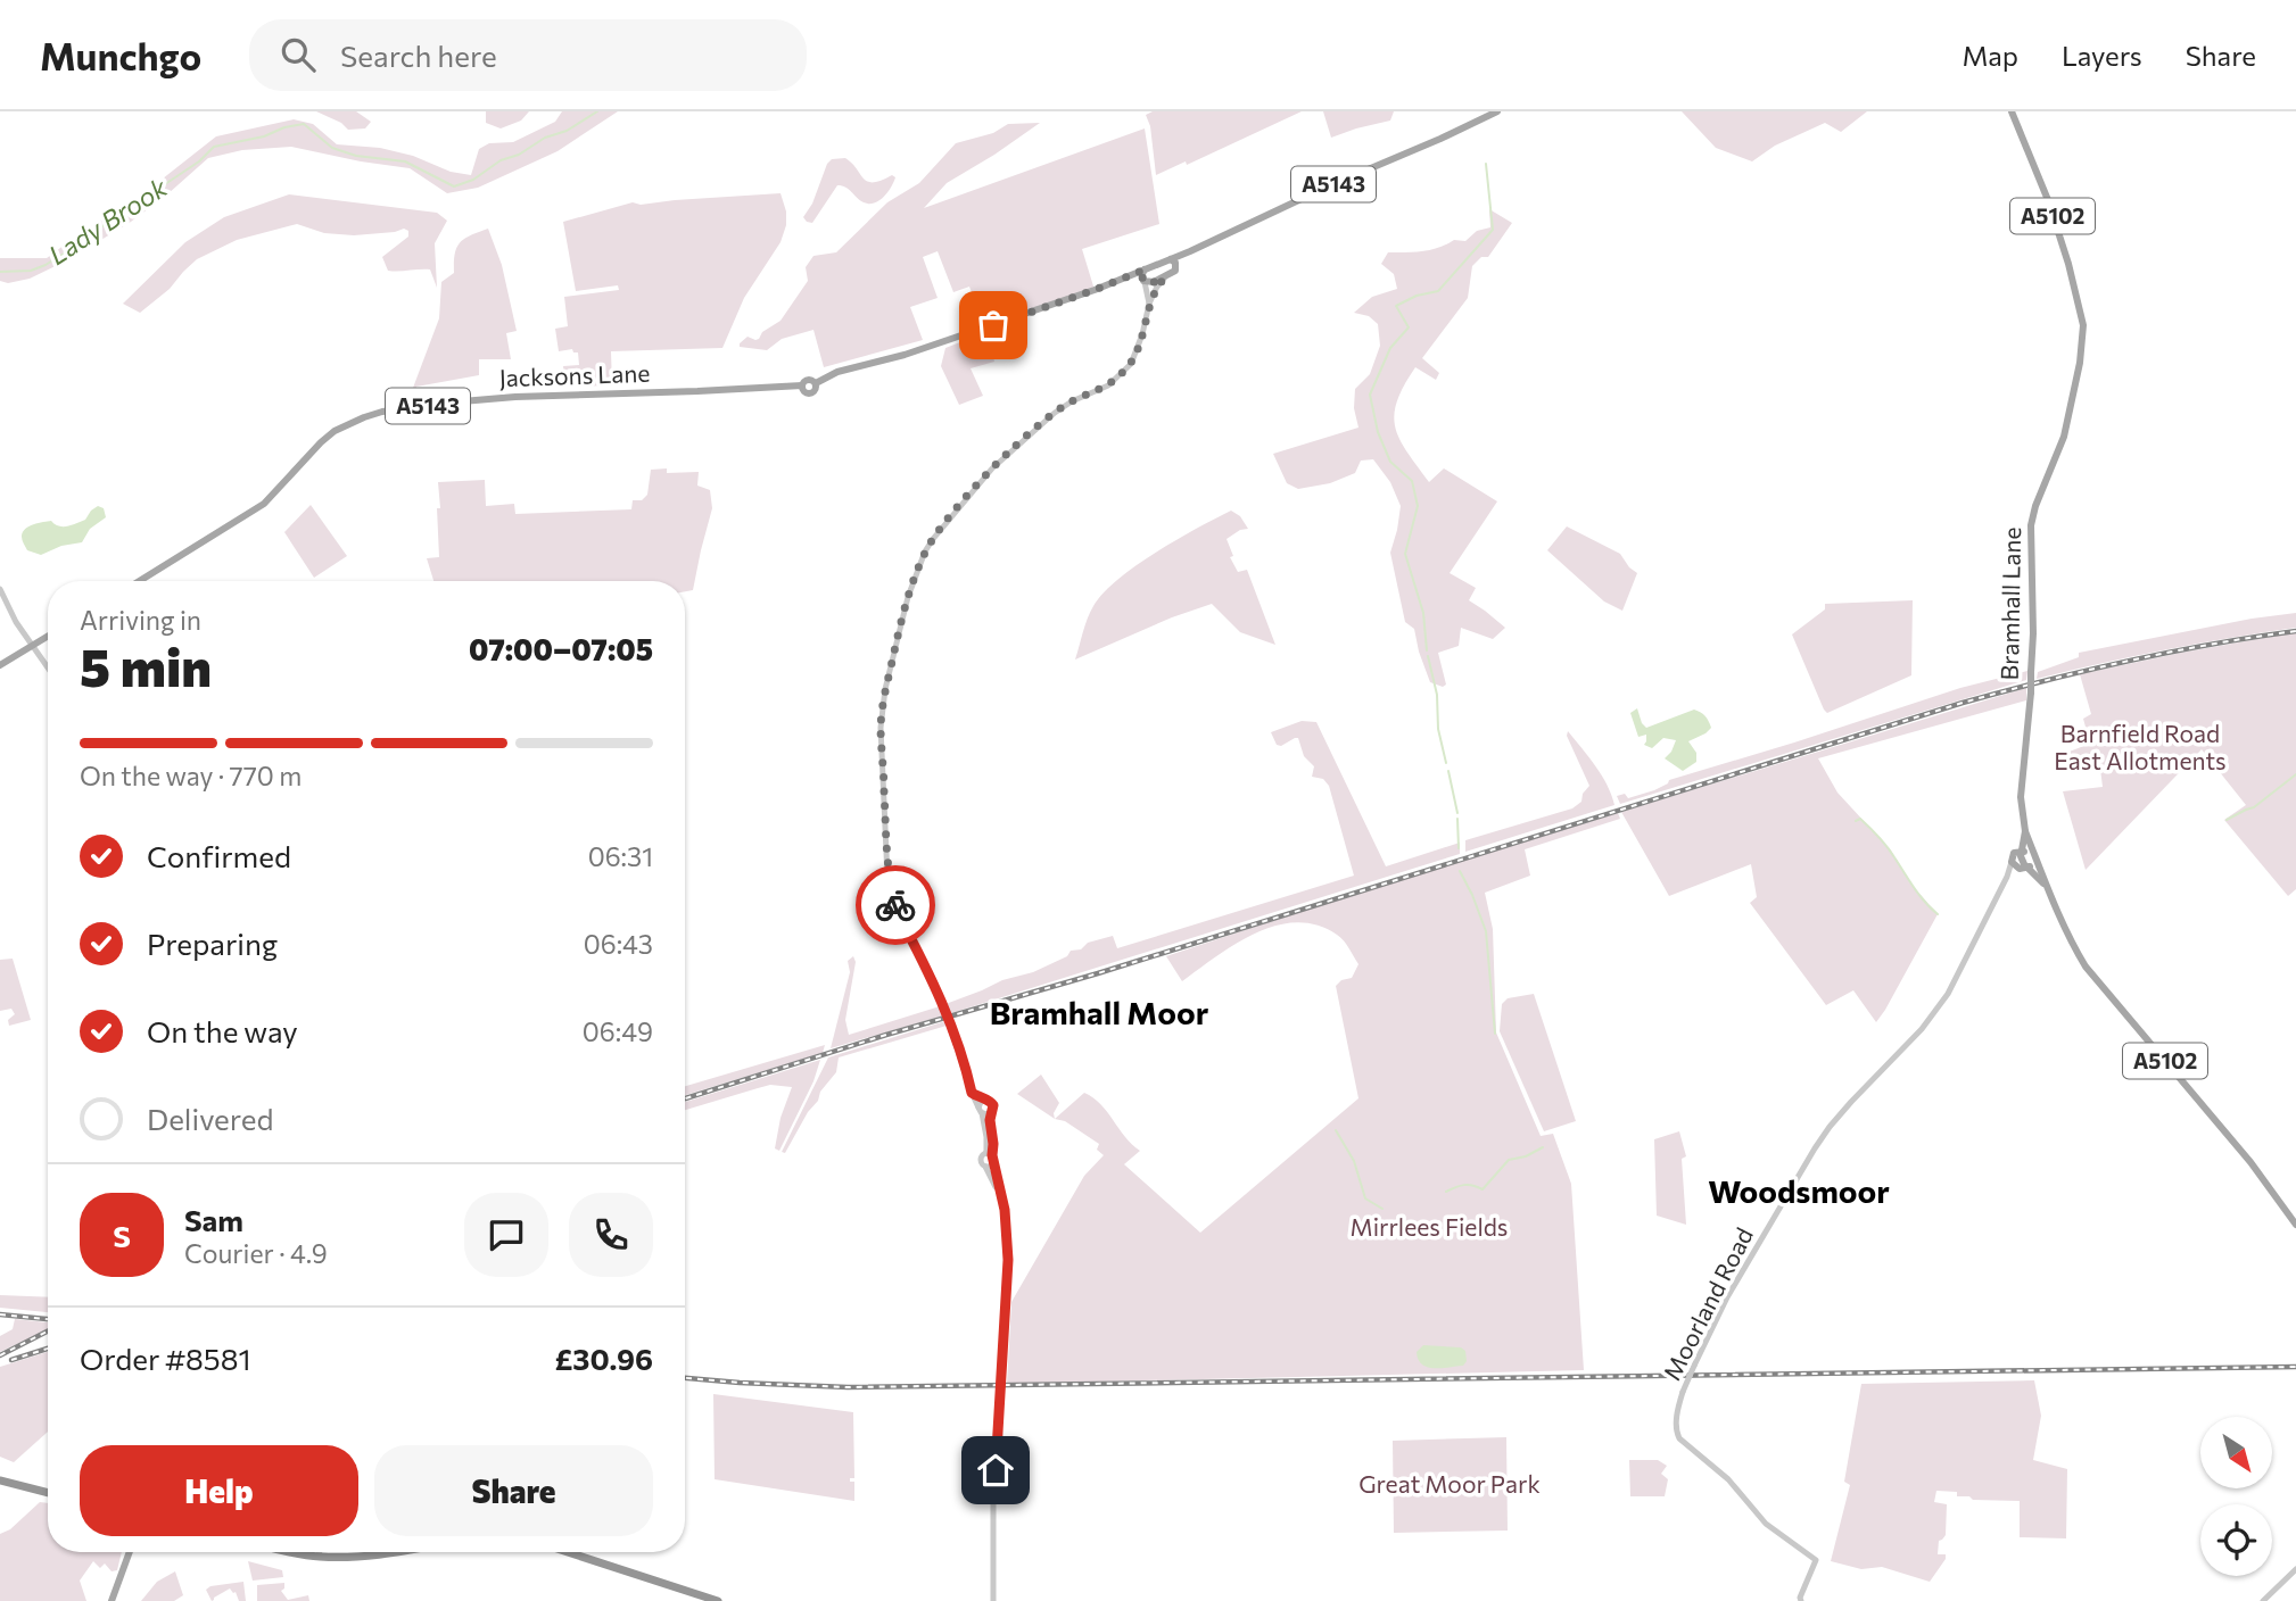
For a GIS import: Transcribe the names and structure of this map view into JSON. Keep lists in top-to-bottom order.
{
  "streets": {
    "main road": [
      "A5143",
      "A5102",
      "Jacksons Lane",
      "Bramhall Lane"
    ],
    "street": ["Moorland Road"]
  },
  "crossings": [
    ["A5143", "Jacksons Lane"],
    ["Bramhall Lane", "Moorland Road"]
  ],
  "districts": ["Bramhall Moor", "Woodsmoor"],
  "water": ["Lady Brook"],
  "parks": ["Barnfield Road East Allotments", "Mirrlees Fields", "Great Moor Park"],
  "north": "bottom right",
  "page": {
    "header": "Munchgo",
    "search": "Search here",
    "nav": ["Map", "Layers", "Share"],
    "heading": ["5 min", "Arriving in", "07:00–07:05"],
    "panel": [
      "Sam",
      "Courier · 4.9",
      "Order #8581",
      "£30.96"
    ],
    "bar": "On the way · 770 m",
    "list": [
      ["Confirmed", "06:31"],
      ["Preparing", "06:43"],
      ["On the way", "06:49"],
      "Delivered"
    ],
    "round": "S",
    "buttons": ["Help", "Share"]
  }
}
